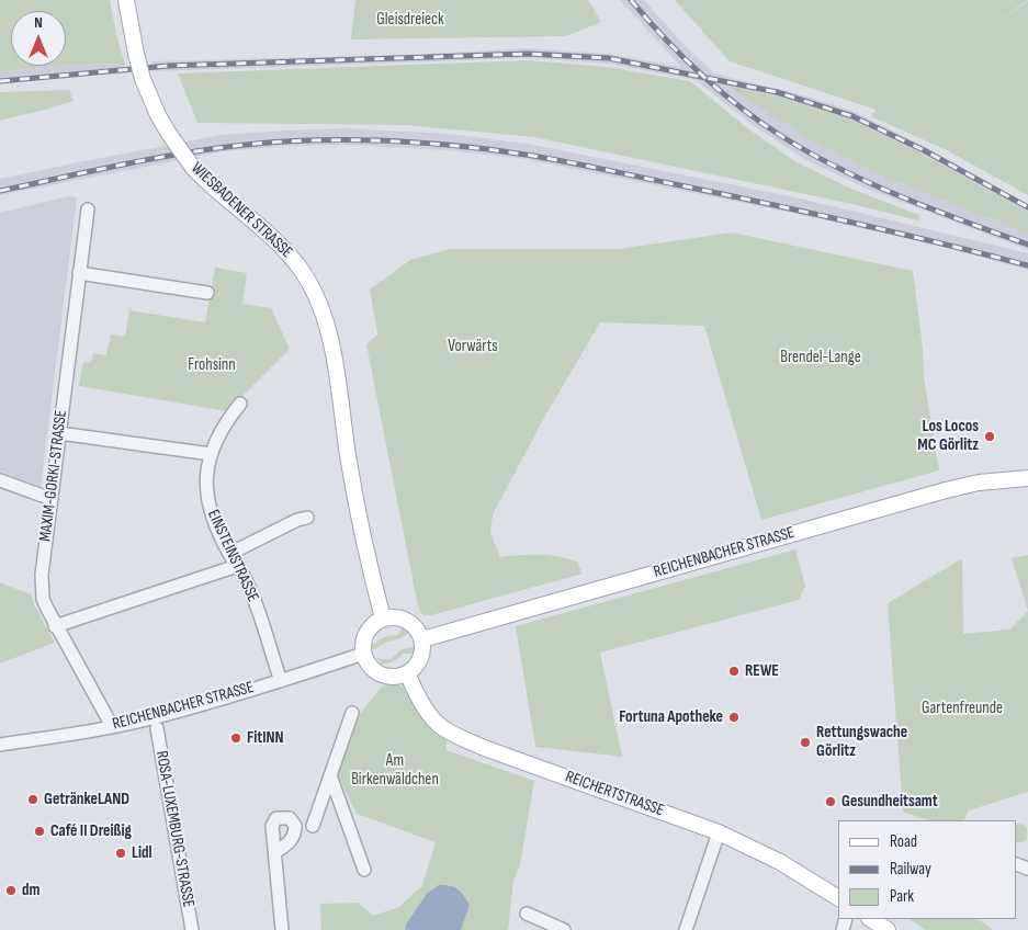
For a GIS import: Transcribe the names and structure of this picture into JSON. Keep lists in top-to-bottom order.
{
  "streets": {
    "main road": ["WIESBADENER STRASSE", "REICHENBACHER STRASSE", "REICHERTSTRASSE"],
    "street": ["MAXIM-GORKI-STRASSE", "EINSTEINSTRASSE", "ROSA-LUXEMBURG-STRASSE"]
  },
  "crossings": [
    ["WIESBADENER STRASSE", "REICHENBACHER STRASSE"],
    ["WIESBADENER STRASSE", "REICHERTSTRASSE"],
    ["MAXIM-GORKI-STRASSE", "REICHENBACHER STRASSE"],
    ["REICHENBACHER STRASSE", "EINSTEINSTRASSE"],
    ["REICHENBACHER STRASSE", "REICHERTSTRASSE"]
  ],
  "parks": [
    "Gleisdreieck",
    "Vorwärts",
    "Brendel-Lange",
    "Frohsinn",
    "Gartenfreunde",
    "Am Birkenwäldchen"
  ],
  "places": [
    "Los Locos MC Görlitz",
    "REWE",
    "Fortuna Apotheke",
    "FitINN",
    "Rettungswache Görlitz",
    "GetränkeLAND",
    "Gesundheitsamt",
    "Café II Dreißig",
    "Lidl",
    "dm"
  ],
  "legend": ["Road", "Railway", "Park"],
  "north": "top"
}
